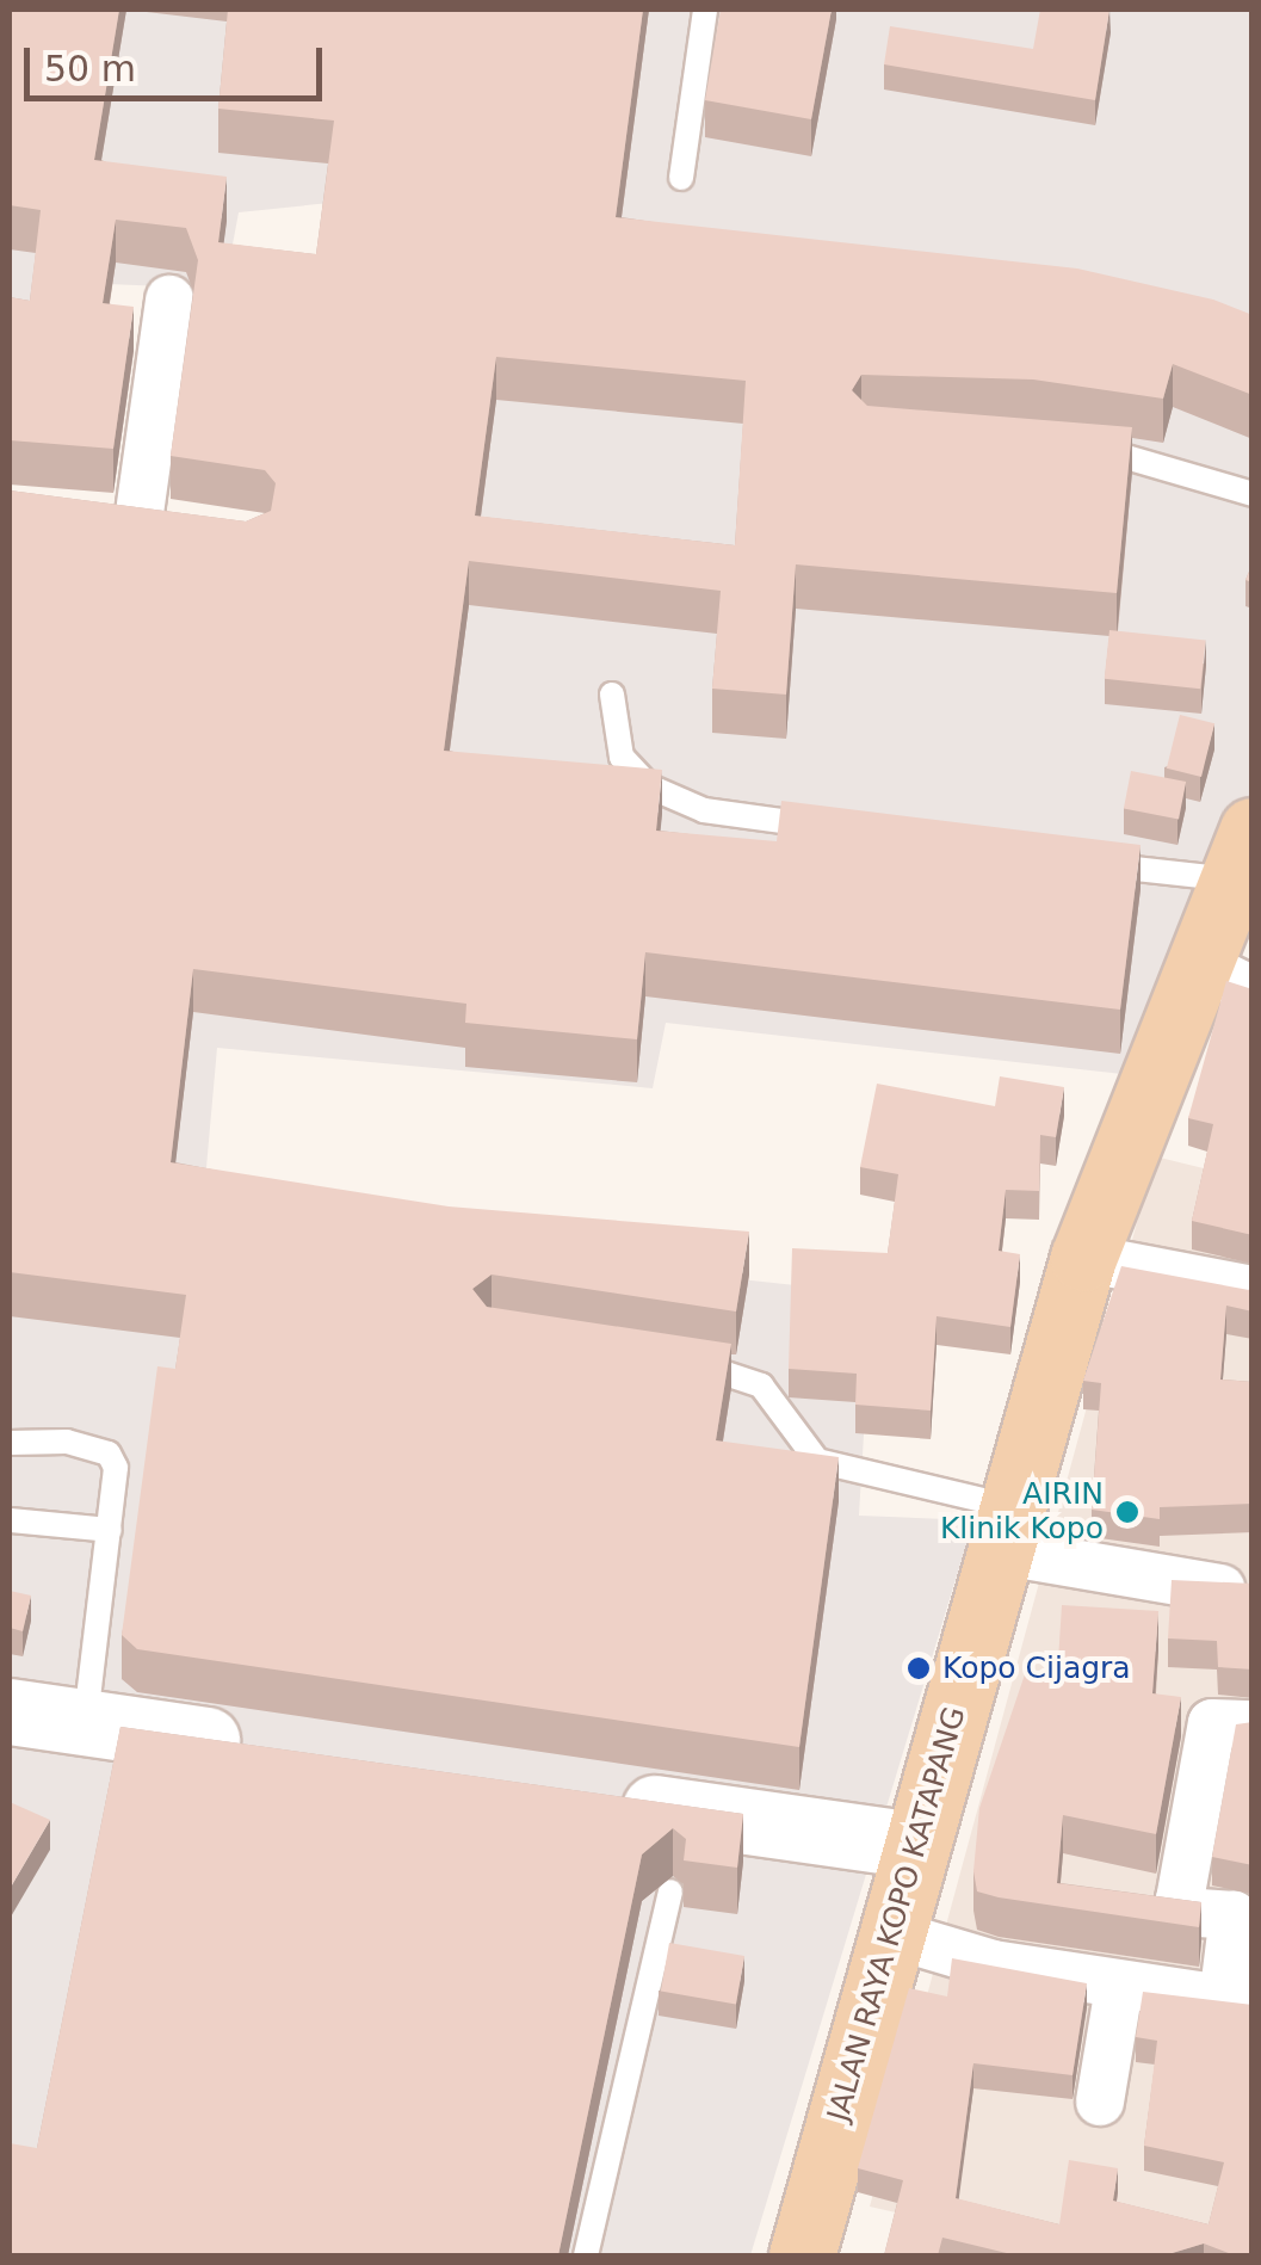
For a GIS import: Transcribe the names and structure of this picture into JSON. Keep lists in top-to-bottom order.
{
  "streets": {
    "main road": ["JALAN RAYA KOPO KATAPANG"]
  },
  "places": ["AIRIN Klinik Kopo", "Kopo Cijagra"],
  "scale_bar": "50 m"
}
